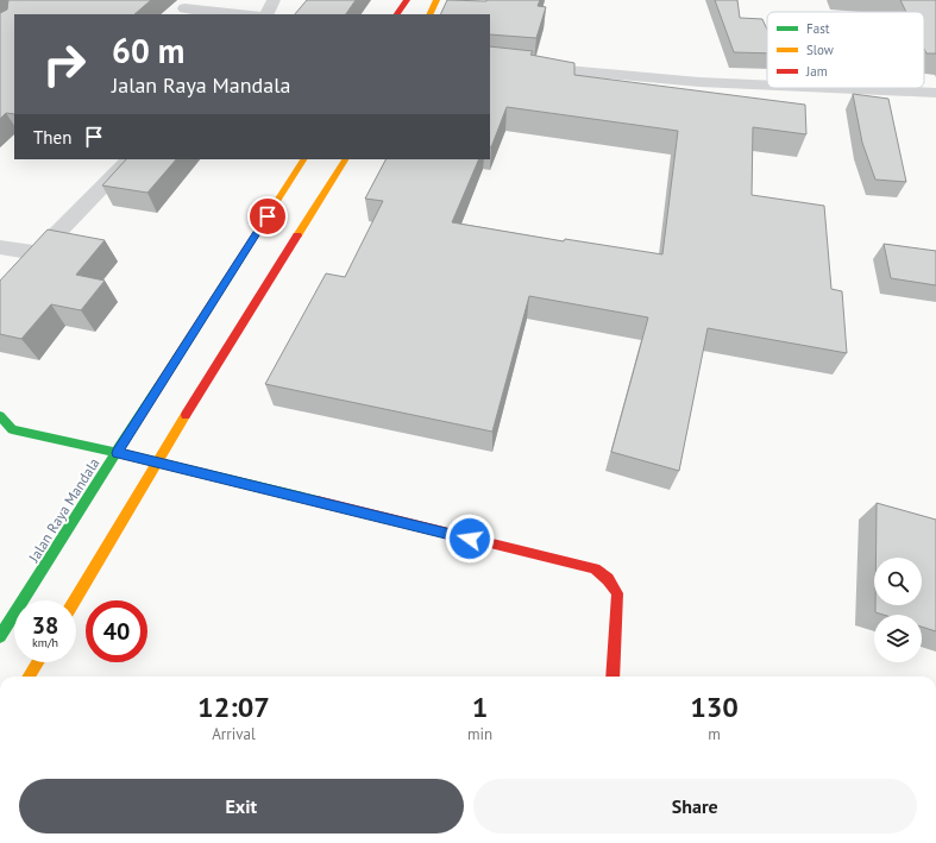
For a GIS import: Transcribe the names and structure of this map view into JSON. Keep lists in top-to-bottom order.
{
  "streets": {
    "main road": ["Jalan Raya Mandala"]
  },
  "legend": ["Fast", "Slow", "Jam"],
  "page": {
    "turn": ["60 m", "Jalan Raya Mandala"],
    "then": "Then",
    "speed": "38 km/h",
    "limit": "40",
    "eta": [
      "12:07",
      "Arrival",
      "1",
      "min",
      "130",
      "m"
    ],
    "buttons": ["Exit", "Share"]
  }
}
